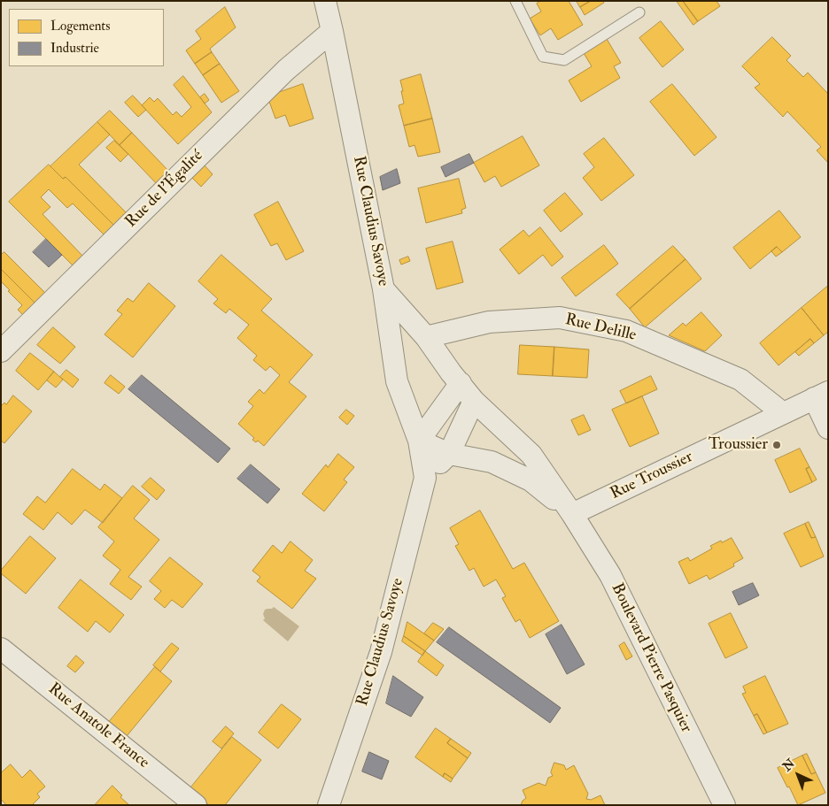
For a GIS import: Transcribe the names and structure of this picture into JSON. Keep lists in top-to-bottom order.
{
  "streets": {
    "street": [
      "Rue de l'Égalité",
      "Rue Claudius Savoye",
      "Rue Delille",
      "Rue Troussier",
      "Boulevard Pierre Pasquier",
      "Rue Anatole France"
    ]
  },
  "crossings": [
    ["Rue de l'Égalité", "Rue Claudius Savoye"],
    ["Rue Claudius Savoye", "Boulevard Pierre Pasquier"],
    ["Rue Delille", "Rue Troussier"],
    ["Rue Delille", "Boulevard Pierre Pasquier"],
    ["Rue Troussier", "Boulevard Pierre Pasquier"]
  ],
  "places": ["Troussier"],
  "legend": ["Logements", "Industrie"],
  "north": "top left"
}
